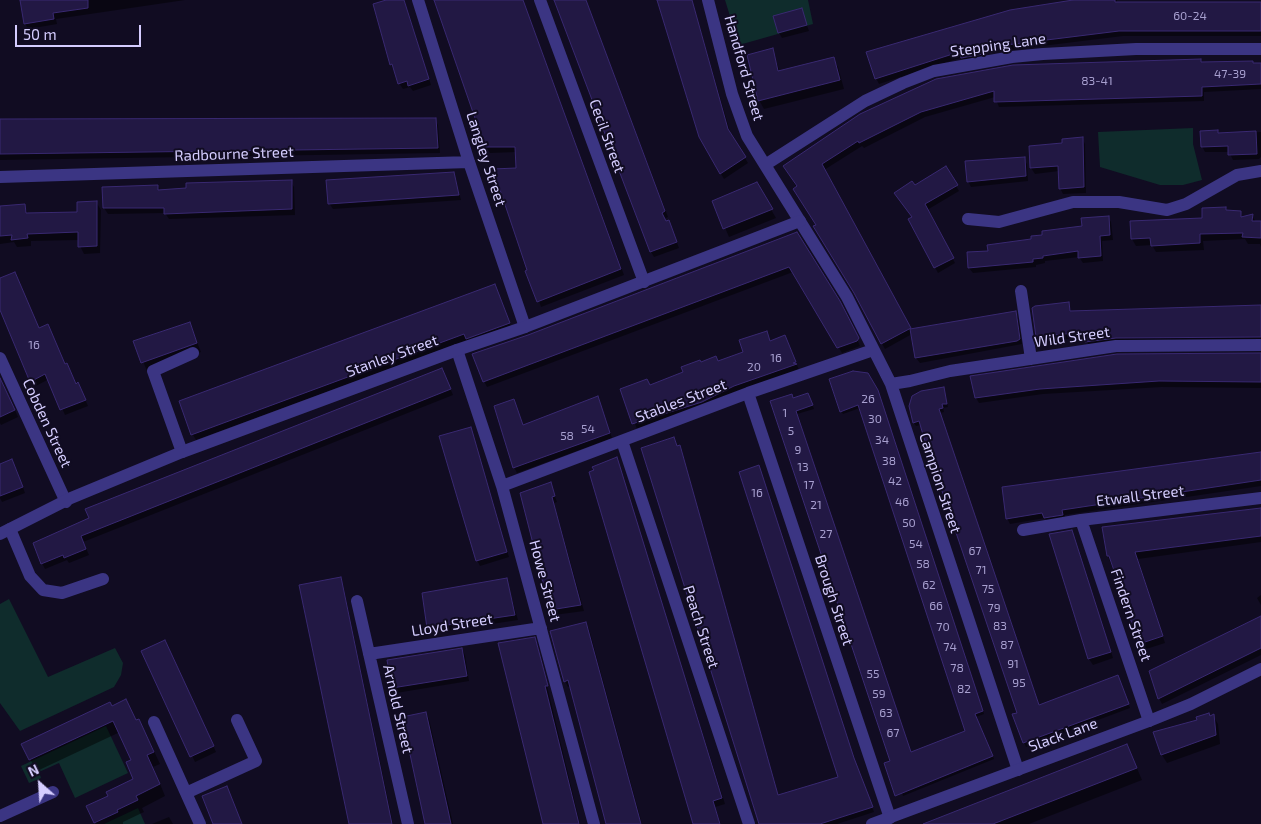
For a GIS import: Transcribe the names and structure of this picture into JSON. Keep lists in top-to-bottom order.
{
  "streets": {
    "street": [
      "Stepping Lane",
      "Handford Street",
      "Cecil Street",
      "Radbourne Street",
      "Langley Street",
      "Wild Street",
      "Stanley Street",
      "Stables Street",
      "Cobden Street",
      "Campion Street",
      "Etwall Street",
      "Howe Street",
      "Brough Street",
      "Findern Street",
      "Lloyd Street",
      "Peach Street",
      "Arnold Street",
      "Slack Lane"
    ]
  },
  "crossings": [
    ["Stepping Lane", "Handford Street"],
    ["Handford Street", "Stanley Street"],
    ["Handford Street", "Campion Street"],
    ["Cecil Street", "Stanley Street"],
    ["Radbourne Street", "Langley Street"],
    ["Langley Street", "Stanley Street"],
    ["Wild Street", "Campion Street"],
    ["Stanley Street", "Cobden Street"],
    ["Stanley Street", "Campion Street"],
    ["Stanley Street", "Howe Street"],
    ["Stables Street", "Campion Street"],
    ["Stables Street", "Howe Street"],
    ["Stables Street", "Brough Street"],
    ["Stables Street", "Peach Street"],
    ["Campion Street", "Slack Lane"],
    ["Etwall Street", "Findern Street"],
    ["Howe Street", "Lloyd Street"],
    ["Brough Street", "Slack Lane"],
    ["Findern Street", "Slack Lane"],
    ["Lloyd Street", "Arnold Street"]
  ],
  "house_numbers": [
    "60-24",
    "47-39",
    "83-41",
    "16",
    "16",
    "20",
    "26",
    "1",
    "30",
    "54",
    "5",
    "58",
    "34",
    "9",
    "38",
    "13",
    "42",
    "17",
    "16",
    "46",
    "21",
    "50",
    "27",
    "54",
    "67",
    "58",
    "71",
    "62",
    "75",
    "66",
    "79",
    "83",
    "70",
    "87",
    "74",
    "91",
    "78",
    "55",
    "95",
    "82",
    "59",
    "63",
    "67"
  ],
  "scale_bar": "50 m",
  "north": "top left"
}
